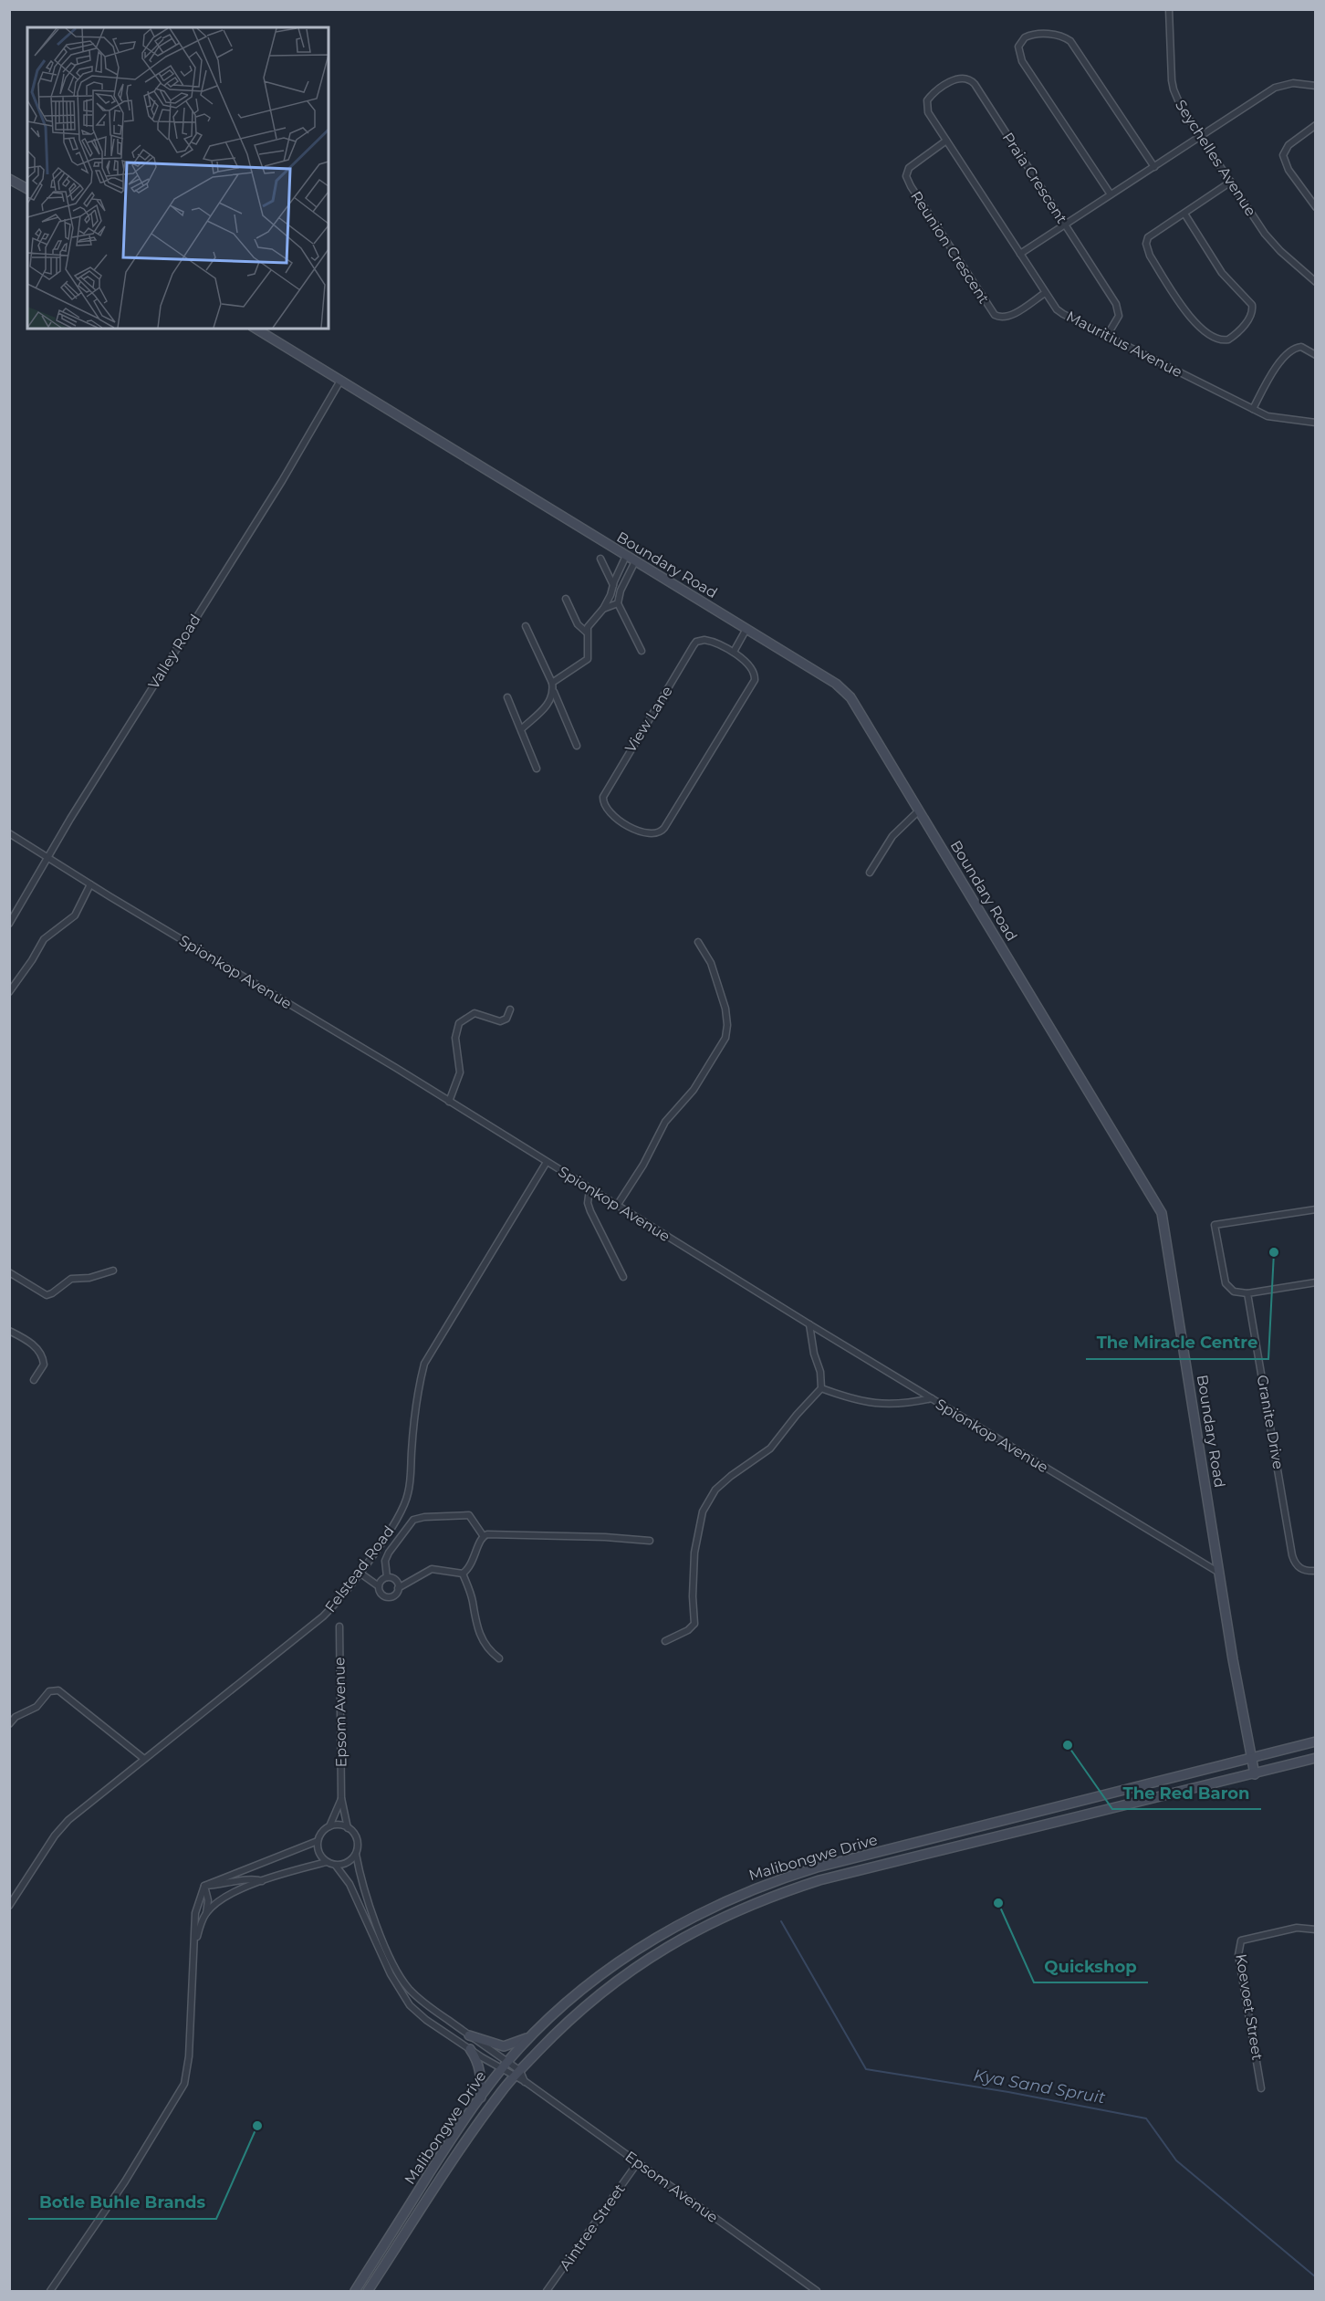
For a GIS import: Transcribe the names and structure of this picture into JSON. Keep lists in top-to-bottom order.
{
  "streets": {
    "main road": ["Boundary Road", "Malibongwe Drive"],
    "street": [
      "Seychelles Avenue",
      "Praia Crescent",
      "Reunion Crescent",
      "Mauritius Avenue",
      "Valley Road",
      "View Lane",
      "Spionkop Avenue",
      "Granite Drive",
      "Felstead Road",
      "Epsom Avenue",
      "Koevoet Street",
      "Aintree Street"
    ]
  },
  "crossings": [
    ["Praia Crescent", "Mauritius Avenue"],
    ["Reunion Crescent", "Mauritius Avenue"],
    ["Boundary Road", "Valley Road"],
    ["Boundary Road", "Spionkop Avenue"],
    ["Boundary Road", "Malibongwe Drive"],
    ["Valley Road", "Spionkop Avenue"],
    ["Spionkop Avenue", "Felstead Road"],
    ["Epsom Avenue", "Malibongwe Drive"],
    ["Epsom Avenue", "Aintree Street"]
  ],
  "water": ["Kya Sand Spruit"],
  "places": [
    "The Miracle Centre",
    "The Red Baron",
    "Quickshop",
    "Botle Buhle Brands"
  ]
}
